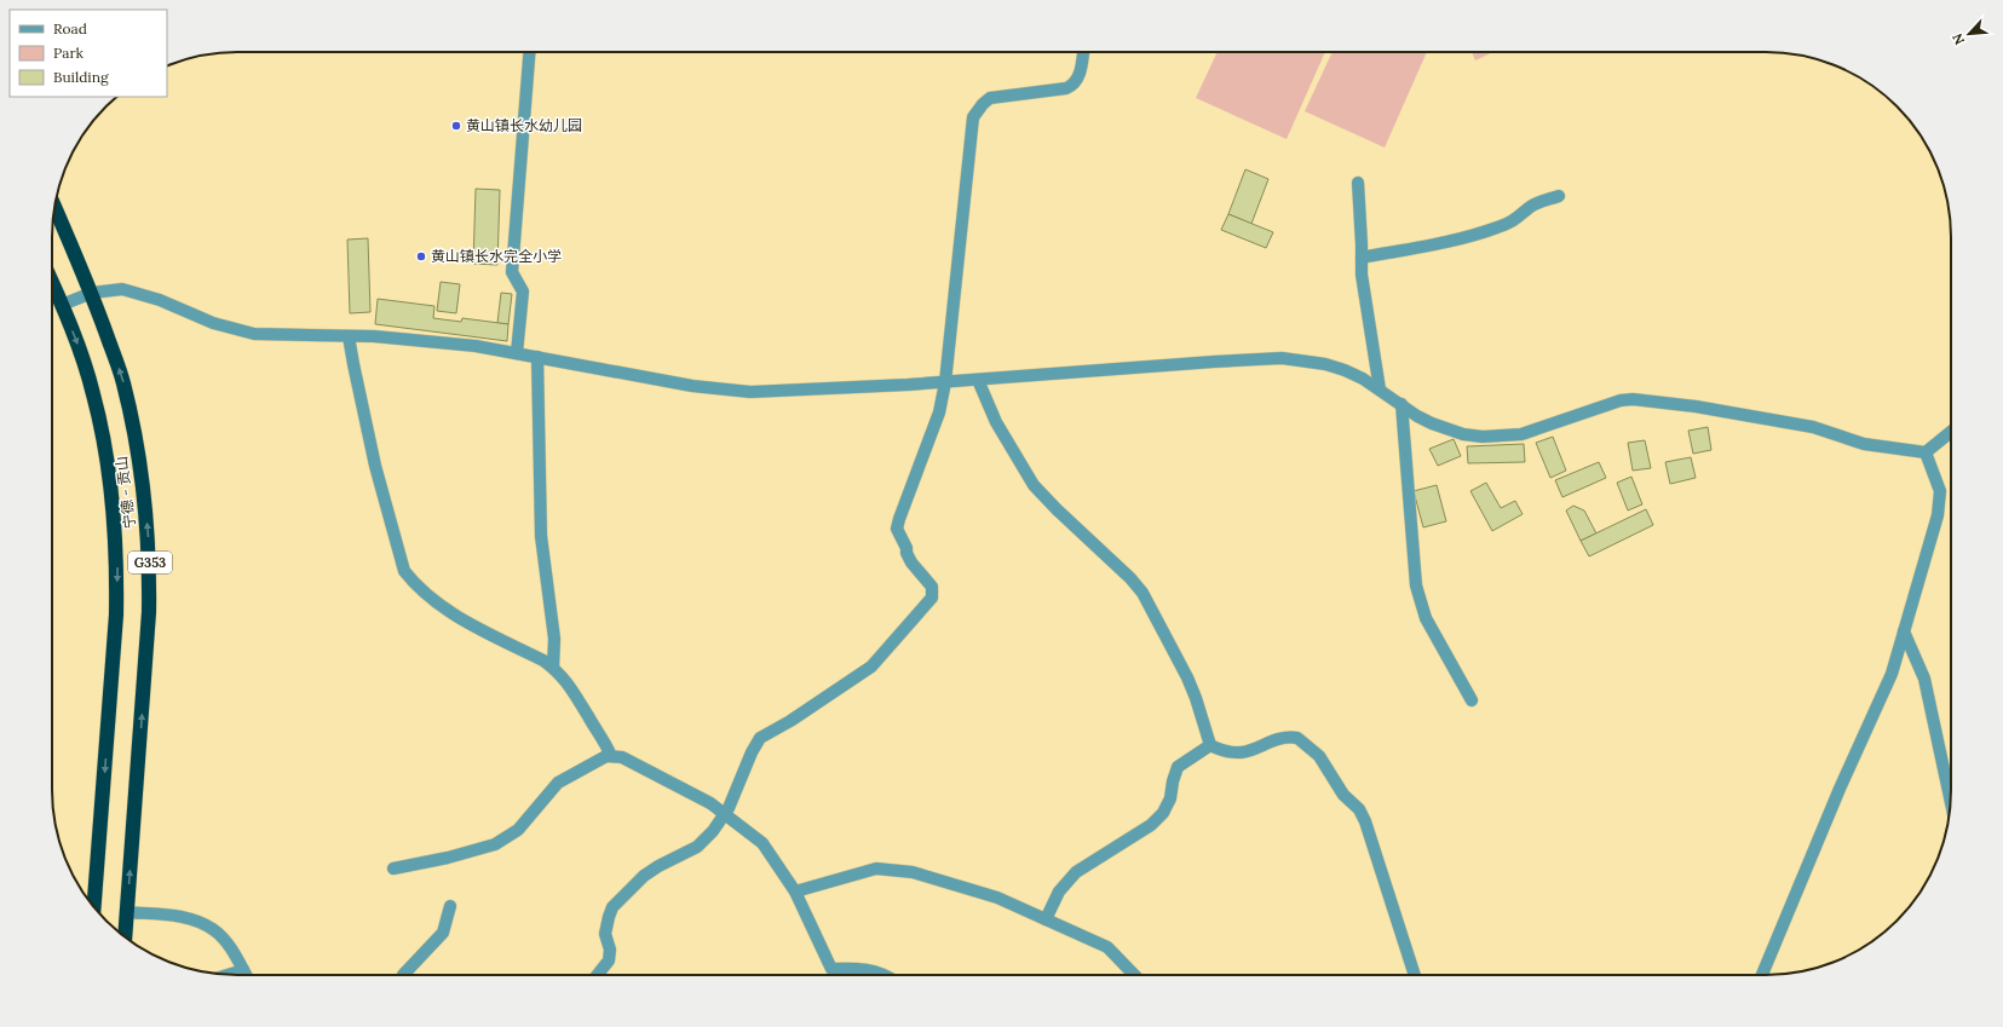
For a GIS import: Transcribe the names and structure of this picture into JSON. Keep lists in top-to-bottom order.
{
  "streets": {
    "highway": ["宁德 - 贡山", "G353"]
  },
  "places": ["黄山镇长水幼儿园", "黄山镇长水完全小学"],
  "legend": ["Road", "Park", "Building"],
  "north": "bottom left"
}
